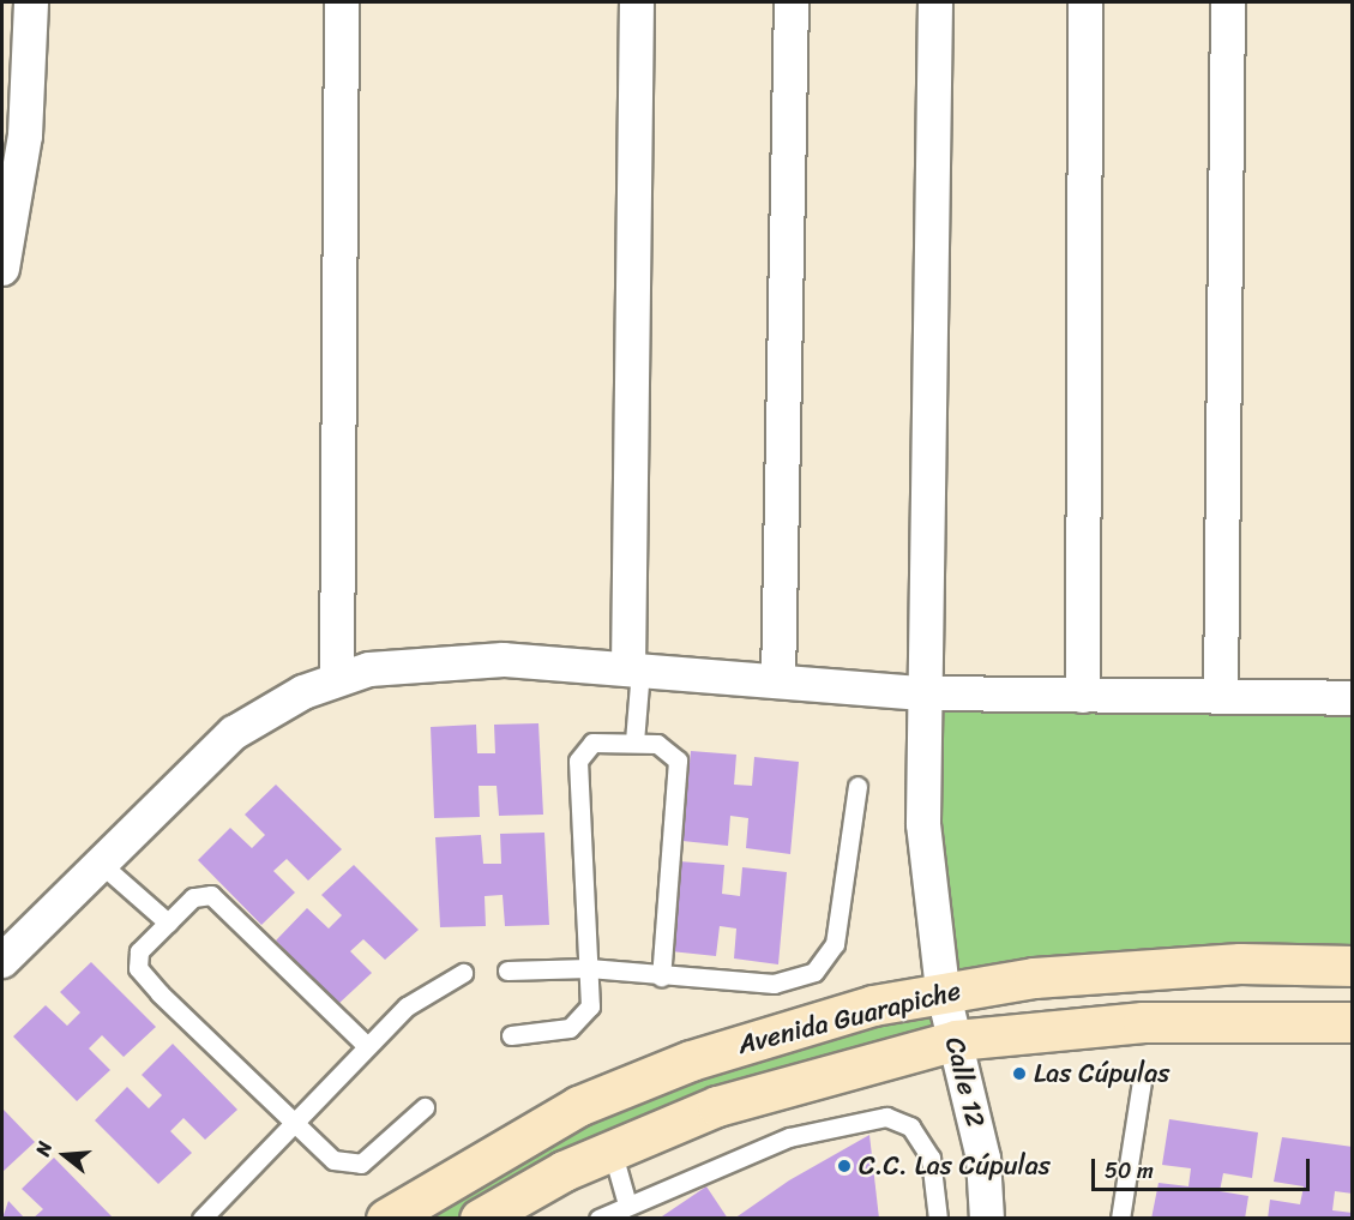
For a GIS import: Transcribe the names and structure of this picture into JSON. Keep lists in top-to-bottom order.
{
  "streets": {
    "street": ["Avenida Guarapiche", "Calle 12"]
  },
  "crossings": [
    ["Avenida Guarapiche", "Calle 12"]
  ],
  "places": ["Las Cúpulas", "C.C. Las Cúpulas"],
  "scale_bar": "50 m",
  "north": "left"
}
